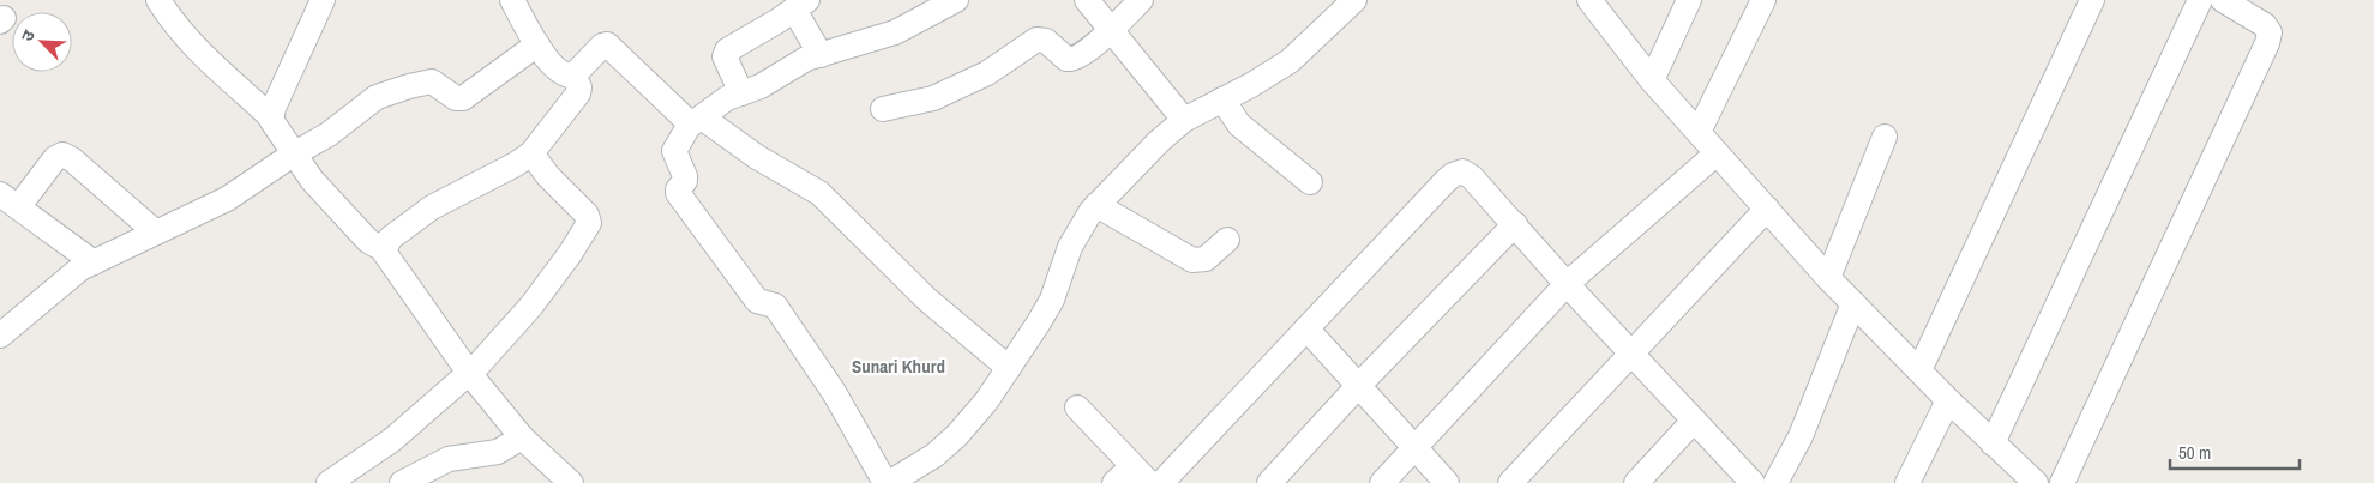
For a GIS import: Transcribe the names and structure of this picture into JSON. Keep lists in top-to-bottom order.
{
  "districts": ["Sunari Khurd"],
  "scale_bar": "50 m",
  "north": "top left"
}
